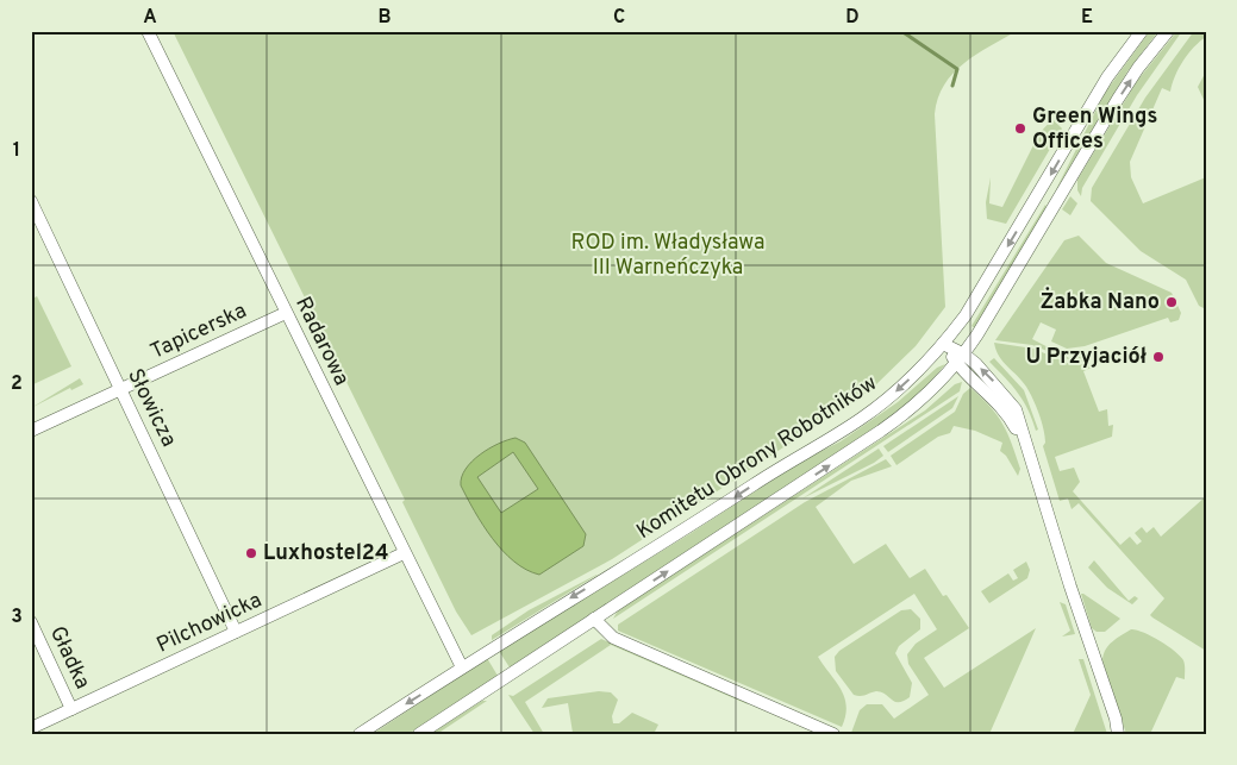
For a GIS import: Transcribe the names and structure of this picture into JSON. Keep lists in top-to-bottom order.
{
  "streets": {
    "street": [
      "Tapicerska",
      "Radarowa",
      "Słowicza",
      "Komitetu Obrony Robotników",
      "Pilchowicka",
      "Gładka"
    ]
  },
  "crossings": [
    ["Tapicerska", "Radarowa"],
    ["Tapicerska", "Słowicza"],
    ["Radarowa", "Komitetu Obrony Robotników"],
    ["Radarowa", "Pilchowicka"],
    ["Słowicza", "Pilchowicka"],
    ["Pilchowicka", "Gładka"]
  ],
  "parks": ["ROD im. Władysława III Warneńczyka"],
  "places": [
    "Green Wings Offices",
    "Żabka Nano",
    "U Przyjaciół",
    "Luxhostel24"
  ],
  "grid": {
    "columns": [
      "A",
      "B",
      "C",
      "D",
      "E"
    ],
    "rows": ["1", "2", "3"]
  }
}
